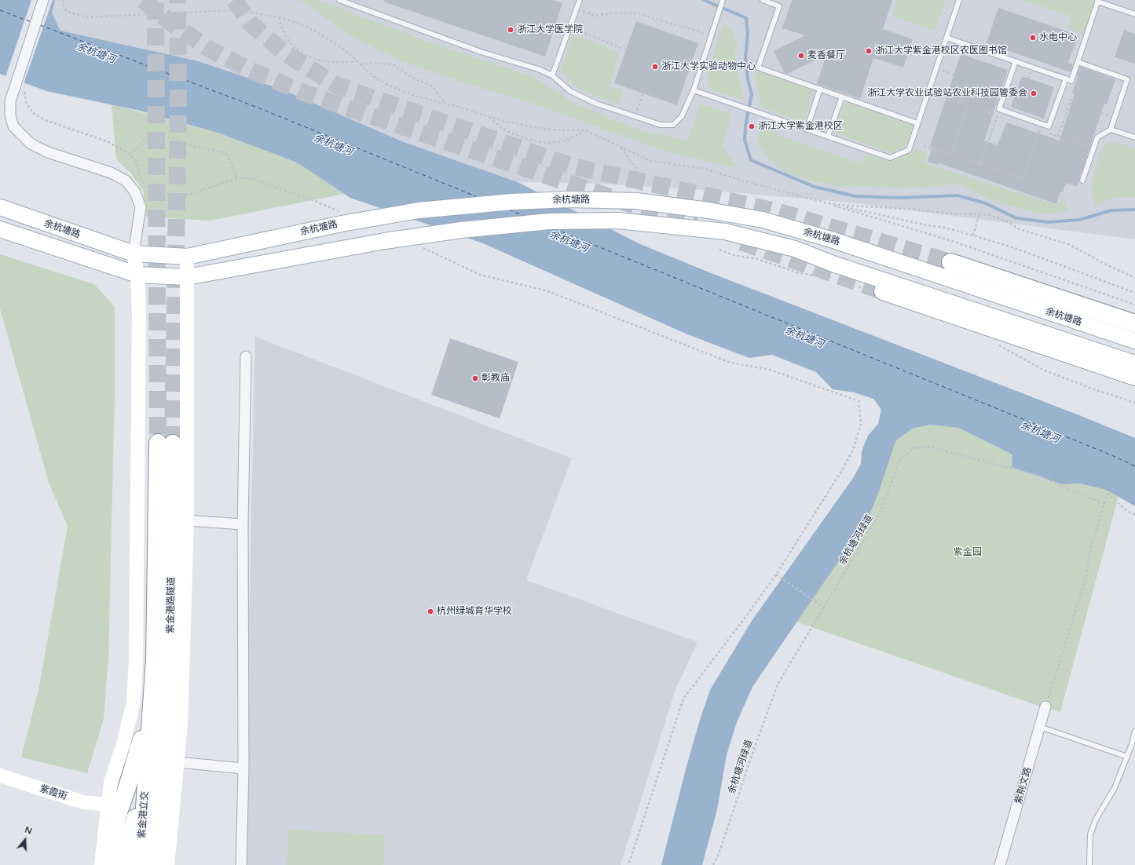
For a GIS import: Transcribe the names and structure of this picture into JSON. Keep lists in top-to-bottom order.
{
  "streets": {
    "highway": ["紫金港路隧道", "紫金港立交"],
    "main road": ["余杭塘路", "紫霞街"],
    "street": ["紫荆文路"],
    "path": ["余杭塘河绿道"]
  },
  "crossings": [
    ["紫金港路隧道", "紫金港立交"]
  ],
  "water": ["余杭塘河"],
  "parks": ["紫金园"],
  "places": [
    "浙江大学医学院",
    "水电中心",
    "浙江大学紫金港校区农医图书馆",
    "麦香餐厅",
    "浙江大学实验动物中心",
    "浙江大学农业试验站农业科技园管委会",
    "浙江大学紫金港校区",
    "彰教庙",
    "杭州绿城育华学校"
  ],
  "north": "top"
}
